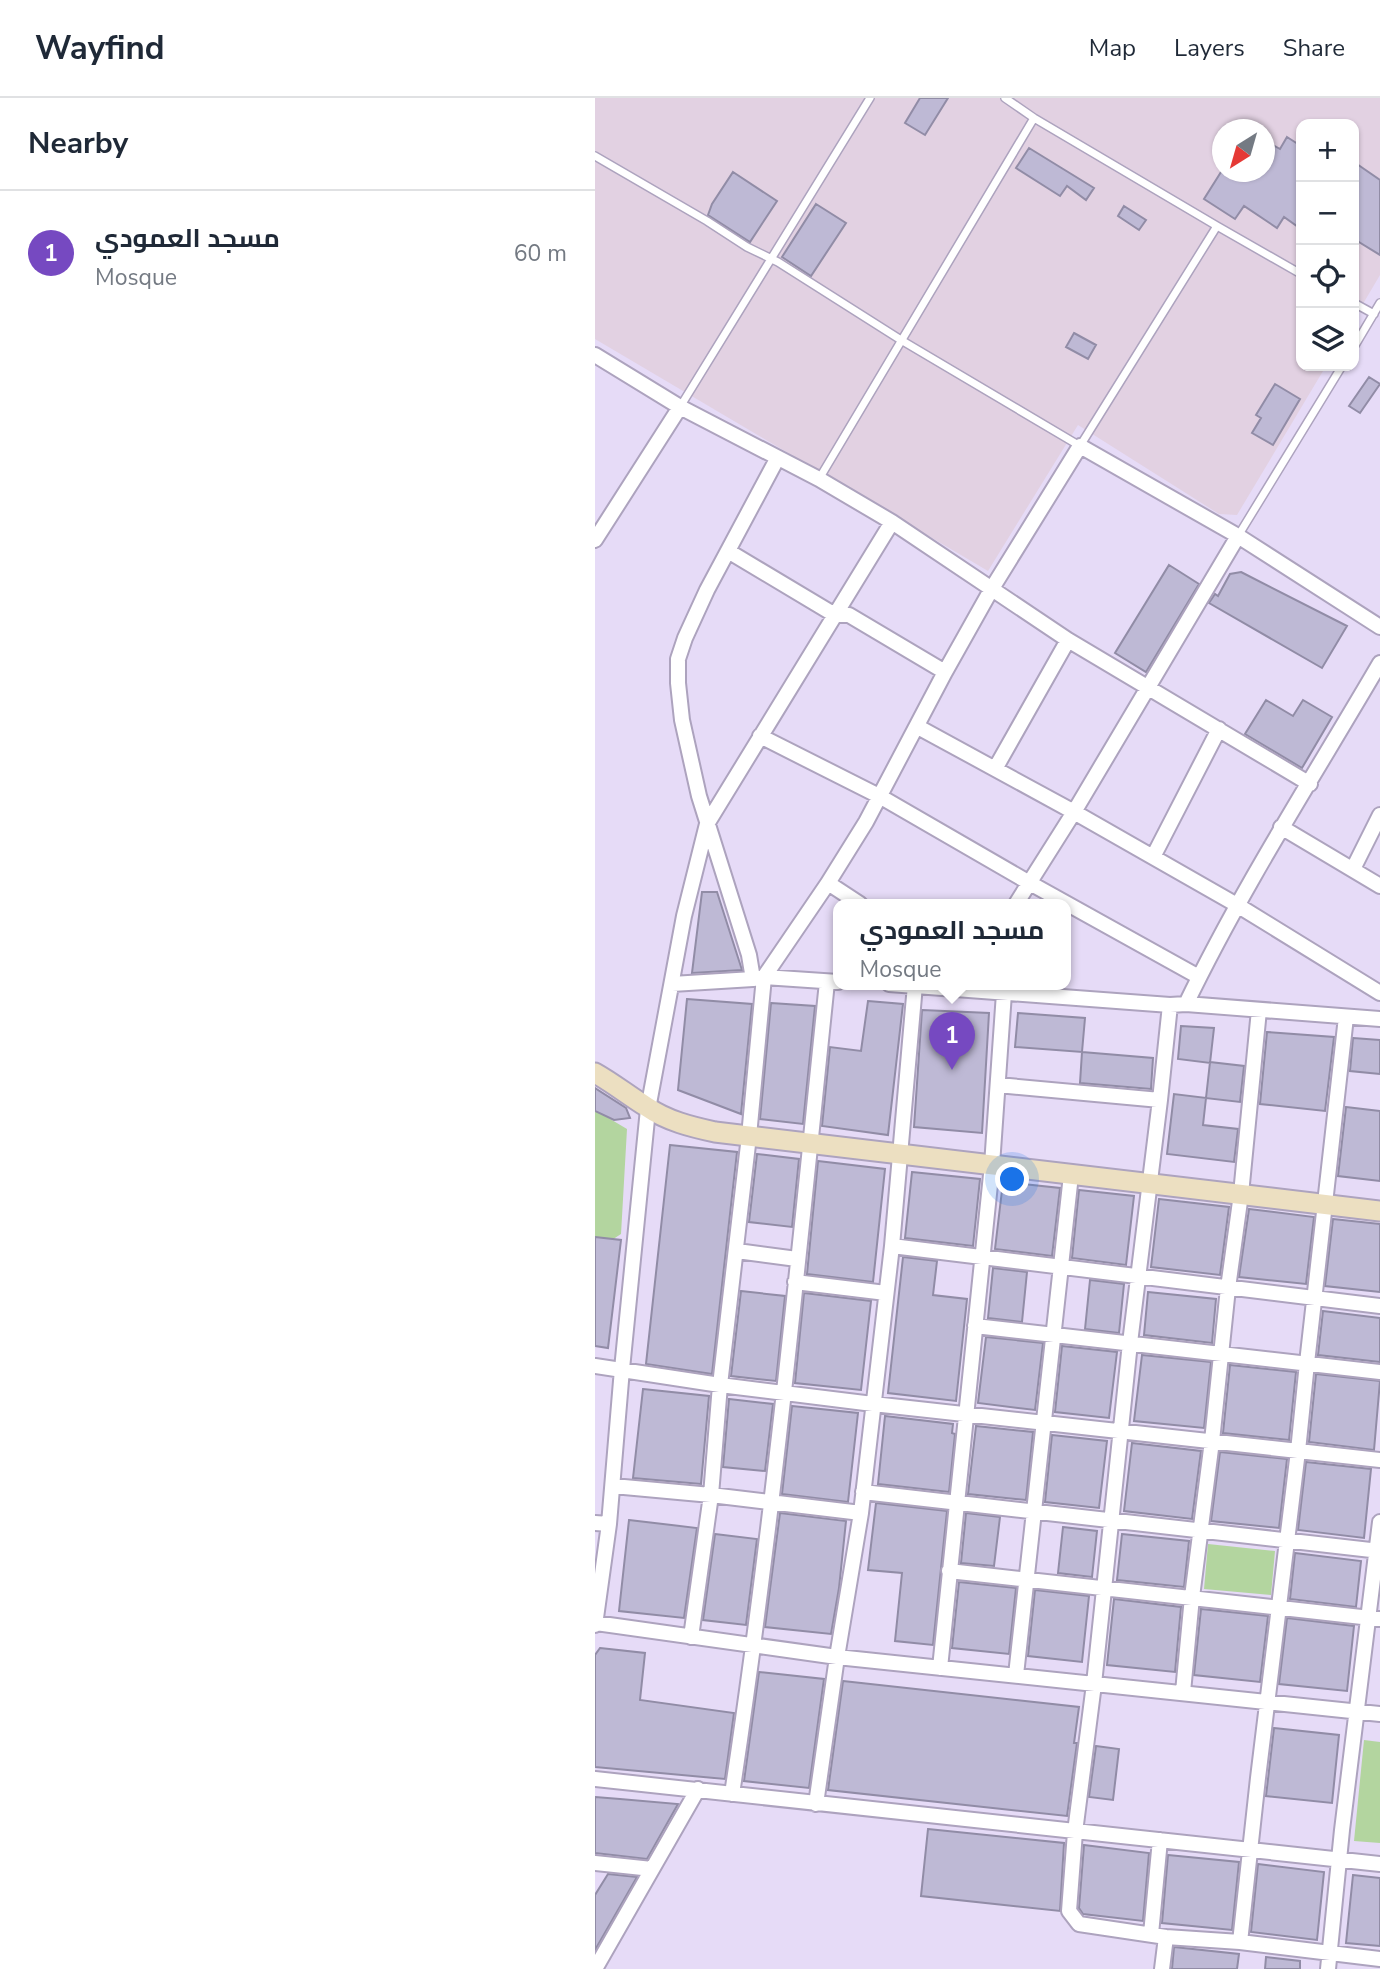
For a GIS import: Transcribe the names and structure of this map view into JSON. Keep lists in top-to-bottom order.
{
  "north": "bottom left",
  "page": {
    "header": "Wayfind",
    "nav": ["Map", "Layers", "Share"],
    "heading": "Nearby",
    "map_buttons": ["+", "−"],
    "list": [
      {
        "mark": "1",
        "name": "مسجد العمودي",
        "note": "Mosque",
        "value": "60 m"
      }
    ],
    "popup": ["مسجد العمودي", "Mosque"],
    "pins": "1"
  }
}
